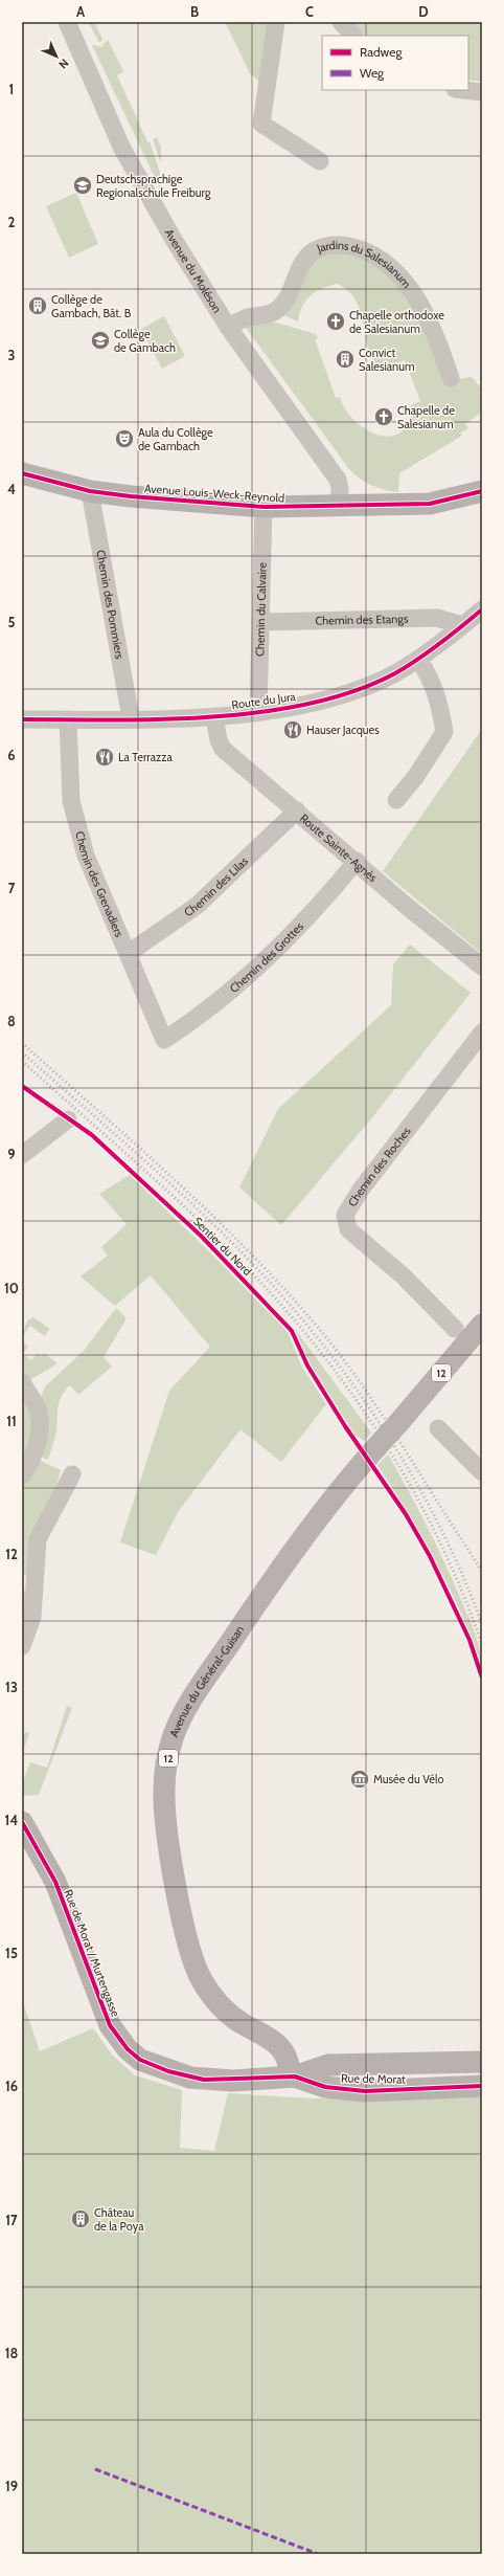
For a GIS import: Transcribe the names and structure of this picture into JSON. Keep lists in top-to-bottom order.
{
  "streets": {
    "main road": [
      "Avenue Louis-Weck-Reynold",
      "12",
      "Avenue du Général-Guisan",
      "Rue de Morat / Murtengasse",
      "Rue de Morat"
    ],
    "street": [
      "Avenue du Moléson",
      "Jardins du Salesianum",
      "Chemin des Pommiers",
      "Chemin du Calvaire",
      "Chemin des Etangs",
      "Route du Jura",
      "Route Sainte-Agnès",
      "Chemin des Grenadiers",
      "Chemin des Lilas",
      "Chemin des Grottes",
      "Chemin des Roches"
    ],
    "cycle path": ["Sentier du Nord"]
  },
  "crossings": [
    ["Avenue du Moléson", "Jardins du Salesianum"],
    ["Avenue du Moléson", "Avenue Louis-Weck-Reynold"],
    ["Avenue Louis-Weck-Reynold", "Chemin des Pommiers"],
    ["Avenue Louis-Weck-Reynold", "Chemin du Calvaire"],
    ["Chemin des Pommiers", "Route du Jura"],
    ["Chemin du Calvaire", "Chemin des Etangs"],
    ["Chemin du Calvaire", "Route du Jura"],
    ["Chemin des Etangs", "Route du Jura"],
    ["Route du Jura", "Route Sainte-Agnès"],
    ["Route du Jura", "Chemin des Grenadiers"],
    ["Route Sainte-Agnès", "Chemin des Lilas"],
    ["Route Sainte-Agnès", "Chemin des Grottes"],
    ["Chemin des Grenadiers", "Chemin des Lilas"],
    ["Chemin des Grenadiers", "Chemin des Grottes"],
    ["Chemin des Roches", "Avenue du Général-Guisan"],
    ["Avenue du Général-Guisan", "Rue de Morat"],
    ["Rue de Morat / Murtengasse", "Rue de Morat"]
  ],
  "places": {
    "school or university": ["Deutschsprachige Regionalschule Freiburg", "Collège de Gambach"],
    "building": ["Collège de Gambach, Bât. B", "Convict Salesianum", "Château de la Poya"],
    "church": ["Chapelle orthodoxe de Salesianum", "Chapelle de Salesianum"],
    "theatre": ["Aula du Collège de Gambach"],
    "restaurant": ["Hauser Jacques", "La Terrazza"],
    "museum": ["Musée du Vélo"]
  },
  "legend": ["Radweg", "Weg"],
  "north": "bottom right",
  "grid": {
    "columns": [
      "A",
      "B",
      "C",
      "D"
    ],
    "rows": [
      "1",
      "2",
      "3",
      "4",
      "5",
      "6",
      "7",
      "8",
      "9",
      "10",
      "11",
      "12",
      "13",
      "14",
      "15",
      "16",
      "17",
      "18",
      "19"
    ]
  }
}
